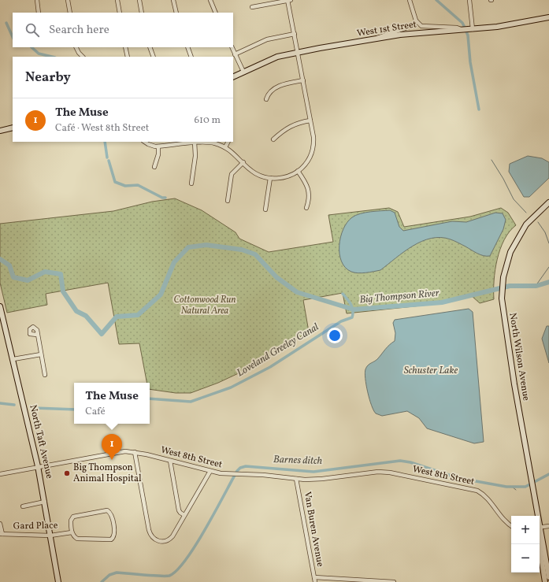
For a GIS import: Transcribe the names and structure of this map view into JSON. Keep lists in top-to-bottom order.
{
  "streets": {
    "main road": ["West 1st Street", "North Wilson Avenue", "North Taft Avenue"],
    "street": ["West 8th Street", "Gard Place", "Van Buren Avenue"]
  },
  "crossings": [
    ["North Taft Avenue", "West 8th Street"],
    ["North Taft Avenue", "Gard Place"],
    ["West 8th Street", "Van Buren Avenue"]
  ],
  "water": [
    "Big Thompson River",
    "Loveland Greeley Canal",
    "Schuster Lake",
    "Barnes ditch"
  ],
  "parks": ["Cottonwood Run Natural Area"],
  "places": ["Big Thompson Animal Hospital"],
  "page": {
    "search": "Search here",
    "heading": "Nearby",
    "list": [
      {
        "mark": "1",
        "name": "The Muse",
        "note": "Café · West 8th Street",
        "value": "610 m"
      }
    ],
    "popup": ["The Muse", "Café"],
    "pins": "1",
    "map_buttons": ["+", "−"]
  }
}
